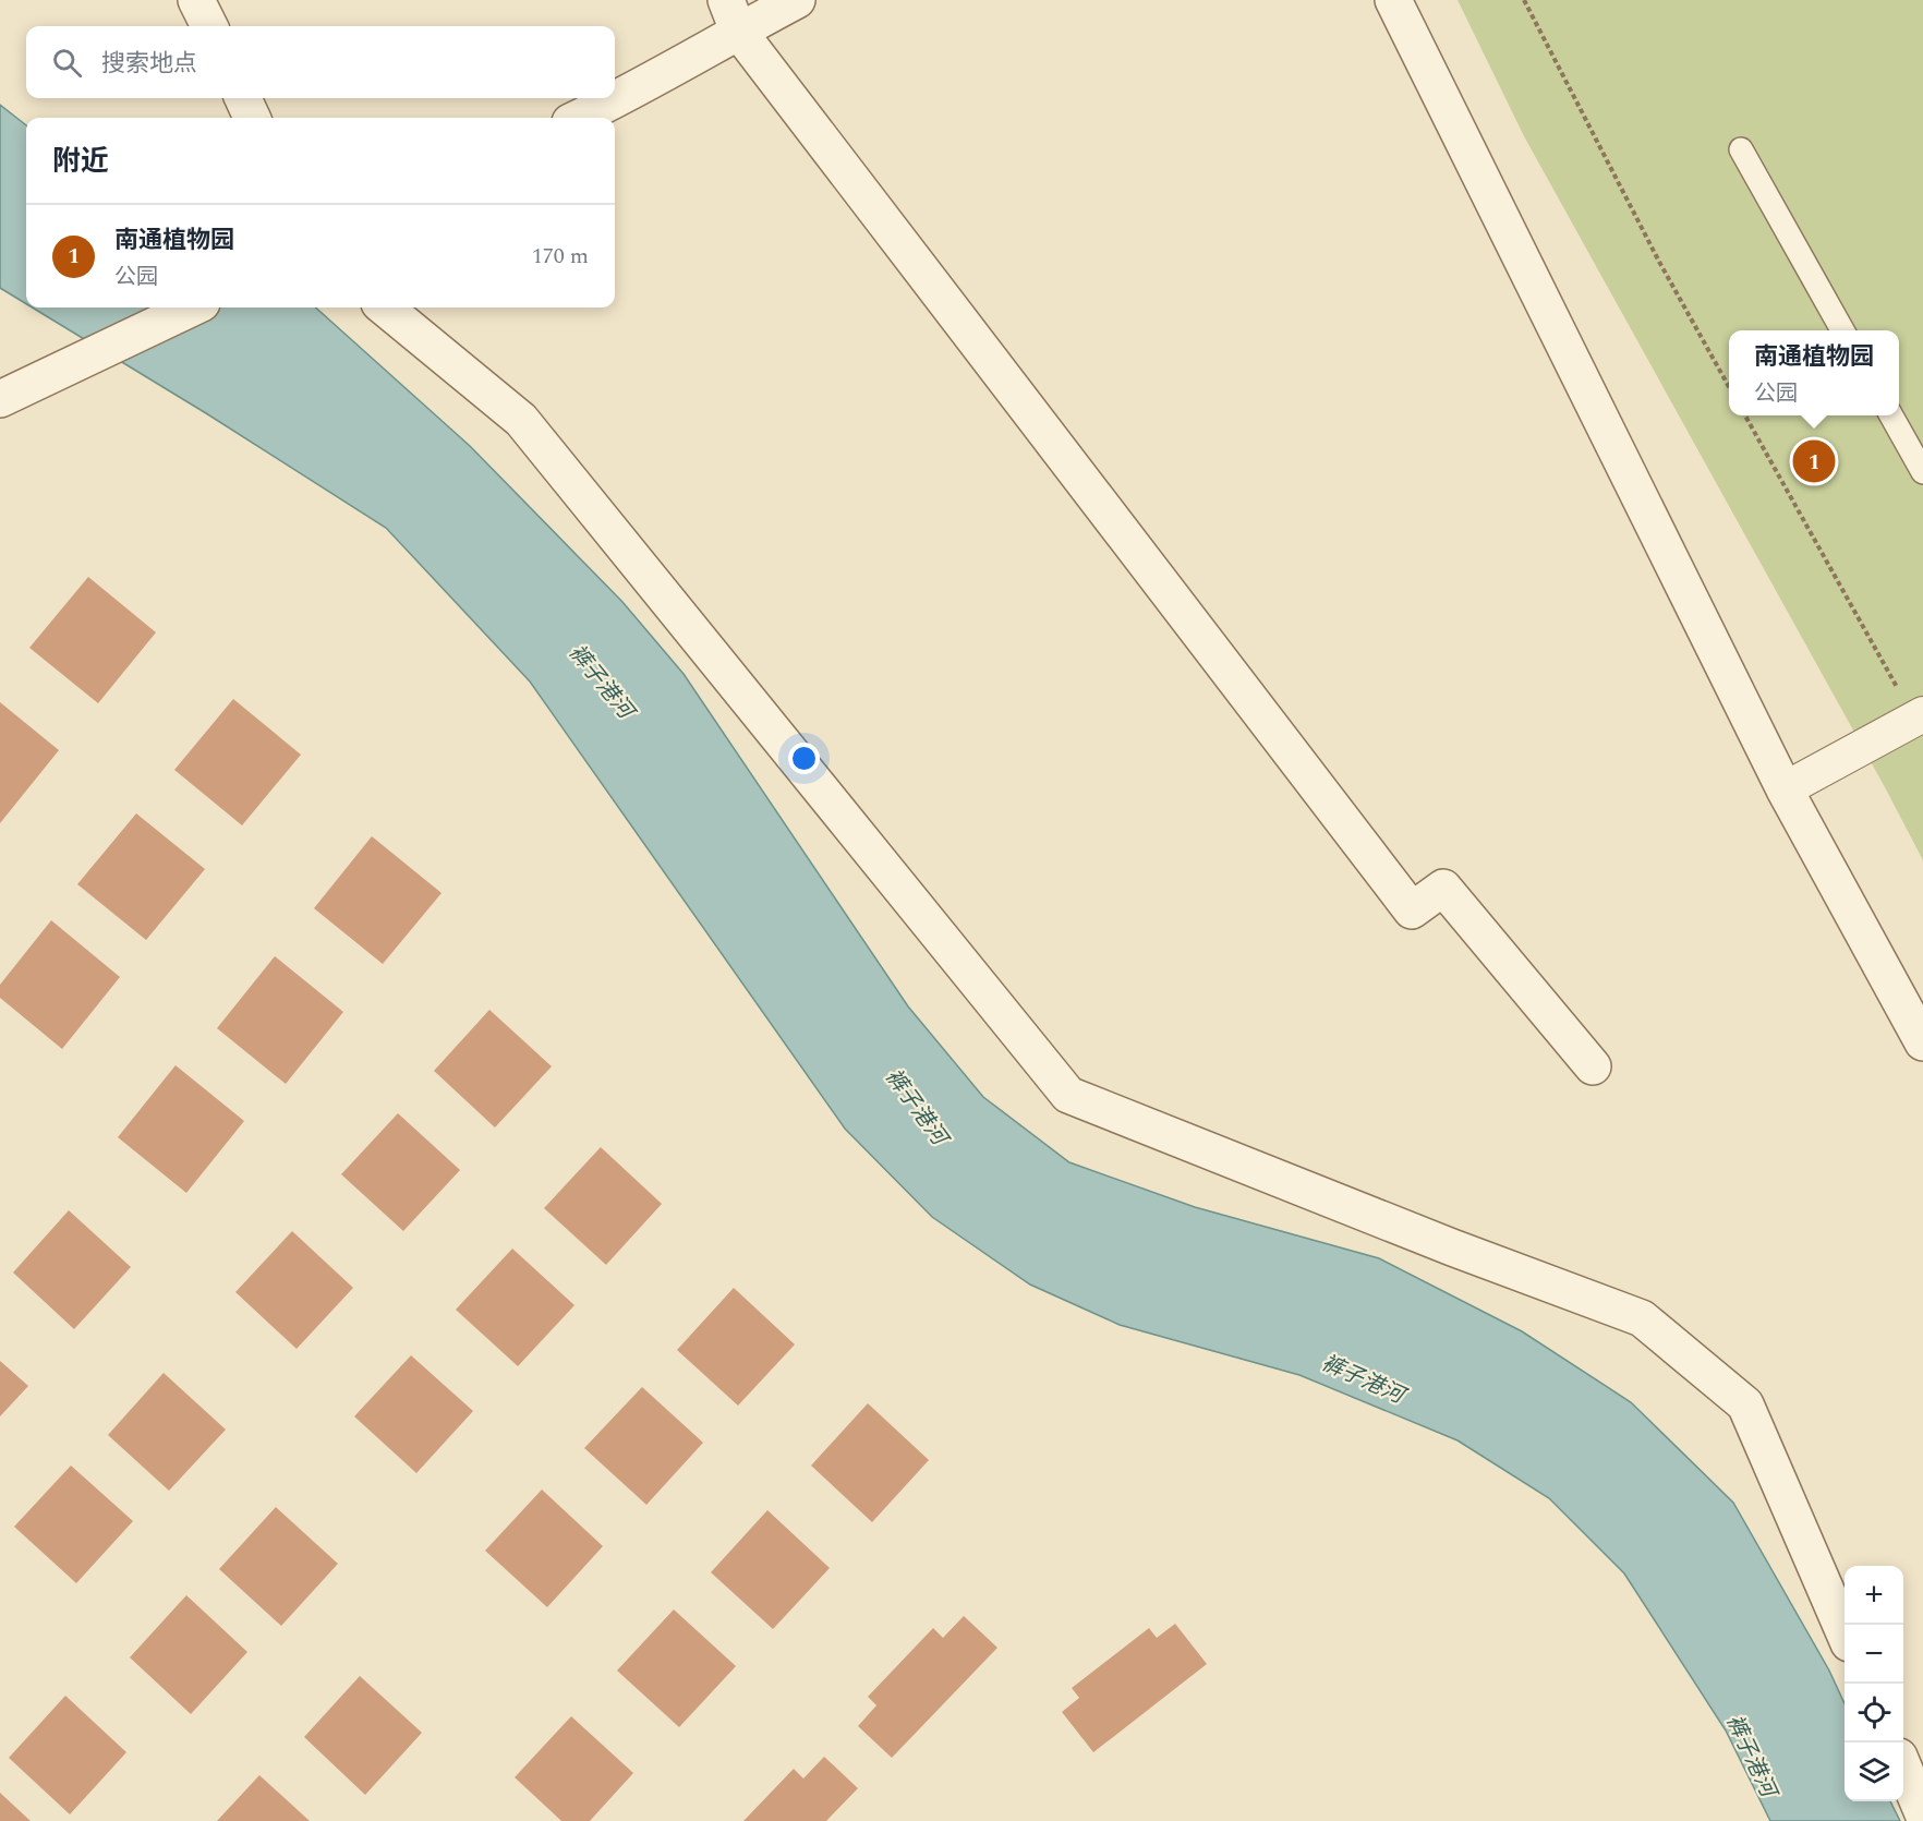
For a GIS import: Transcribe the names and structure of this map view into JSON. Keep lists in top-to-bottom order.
{
  "water": ["裤子港河"],
  "page": {
    "search": "搜索地点",
    "heading": "附近",
    "list": [
      {
        "mark": "1",
        "name": "南通植物园",
        "note": "公园",
        "value": "170 m"
      }
    ],
    "popup": ["南通植物园", "公园"],
    "pins": "1",
    "map_buttons": ["+", "−"]
  }
}
